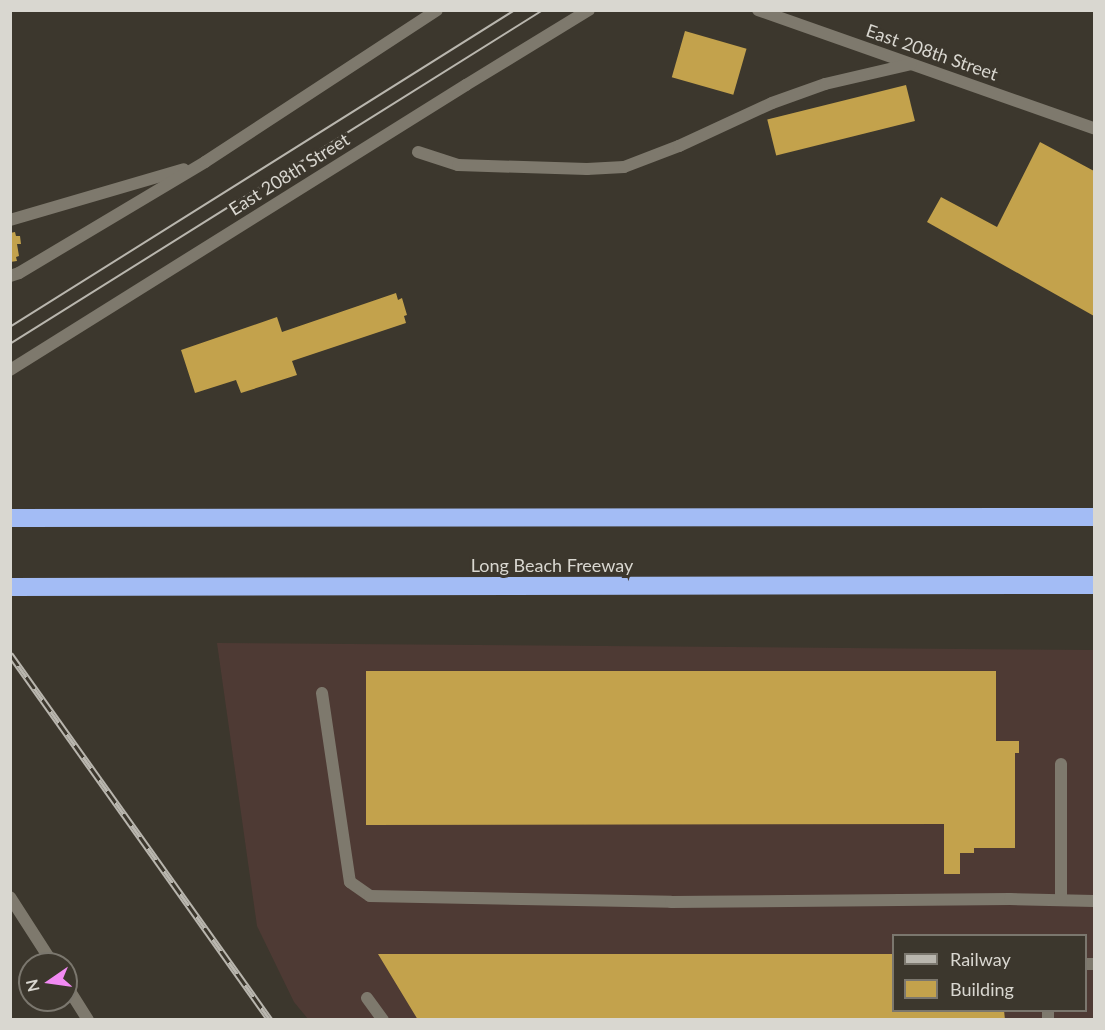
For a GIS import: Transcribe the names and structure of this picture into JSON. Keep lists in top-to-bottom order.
{
  "streets": {
    "highway": ["Long Beach Freeway"],
    "lane": ["East 208th Street"]
  },
  "legend": ["Railway", "Building"],
  "north": "left"
}
